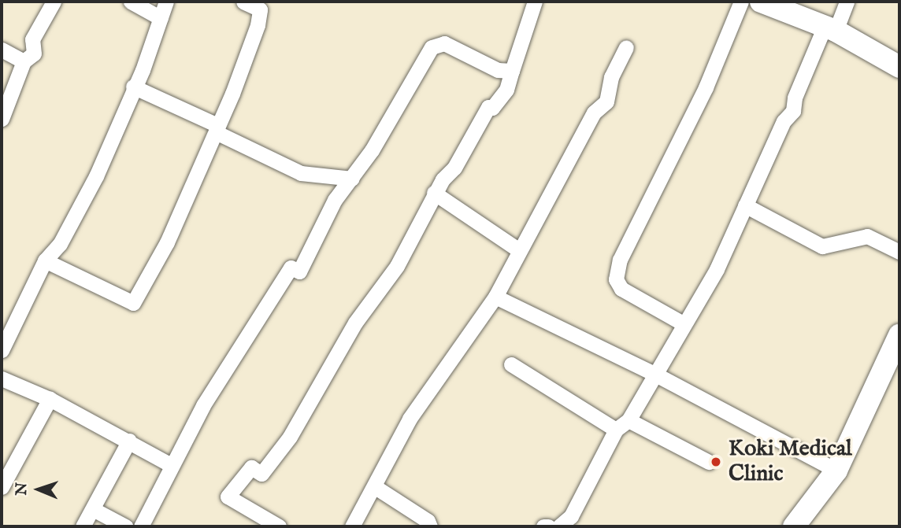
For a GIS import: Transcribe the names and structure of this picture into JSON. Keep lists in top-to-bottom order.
{
  "places": ["Koki Medical Clinic"],
  "north": "left"
}
